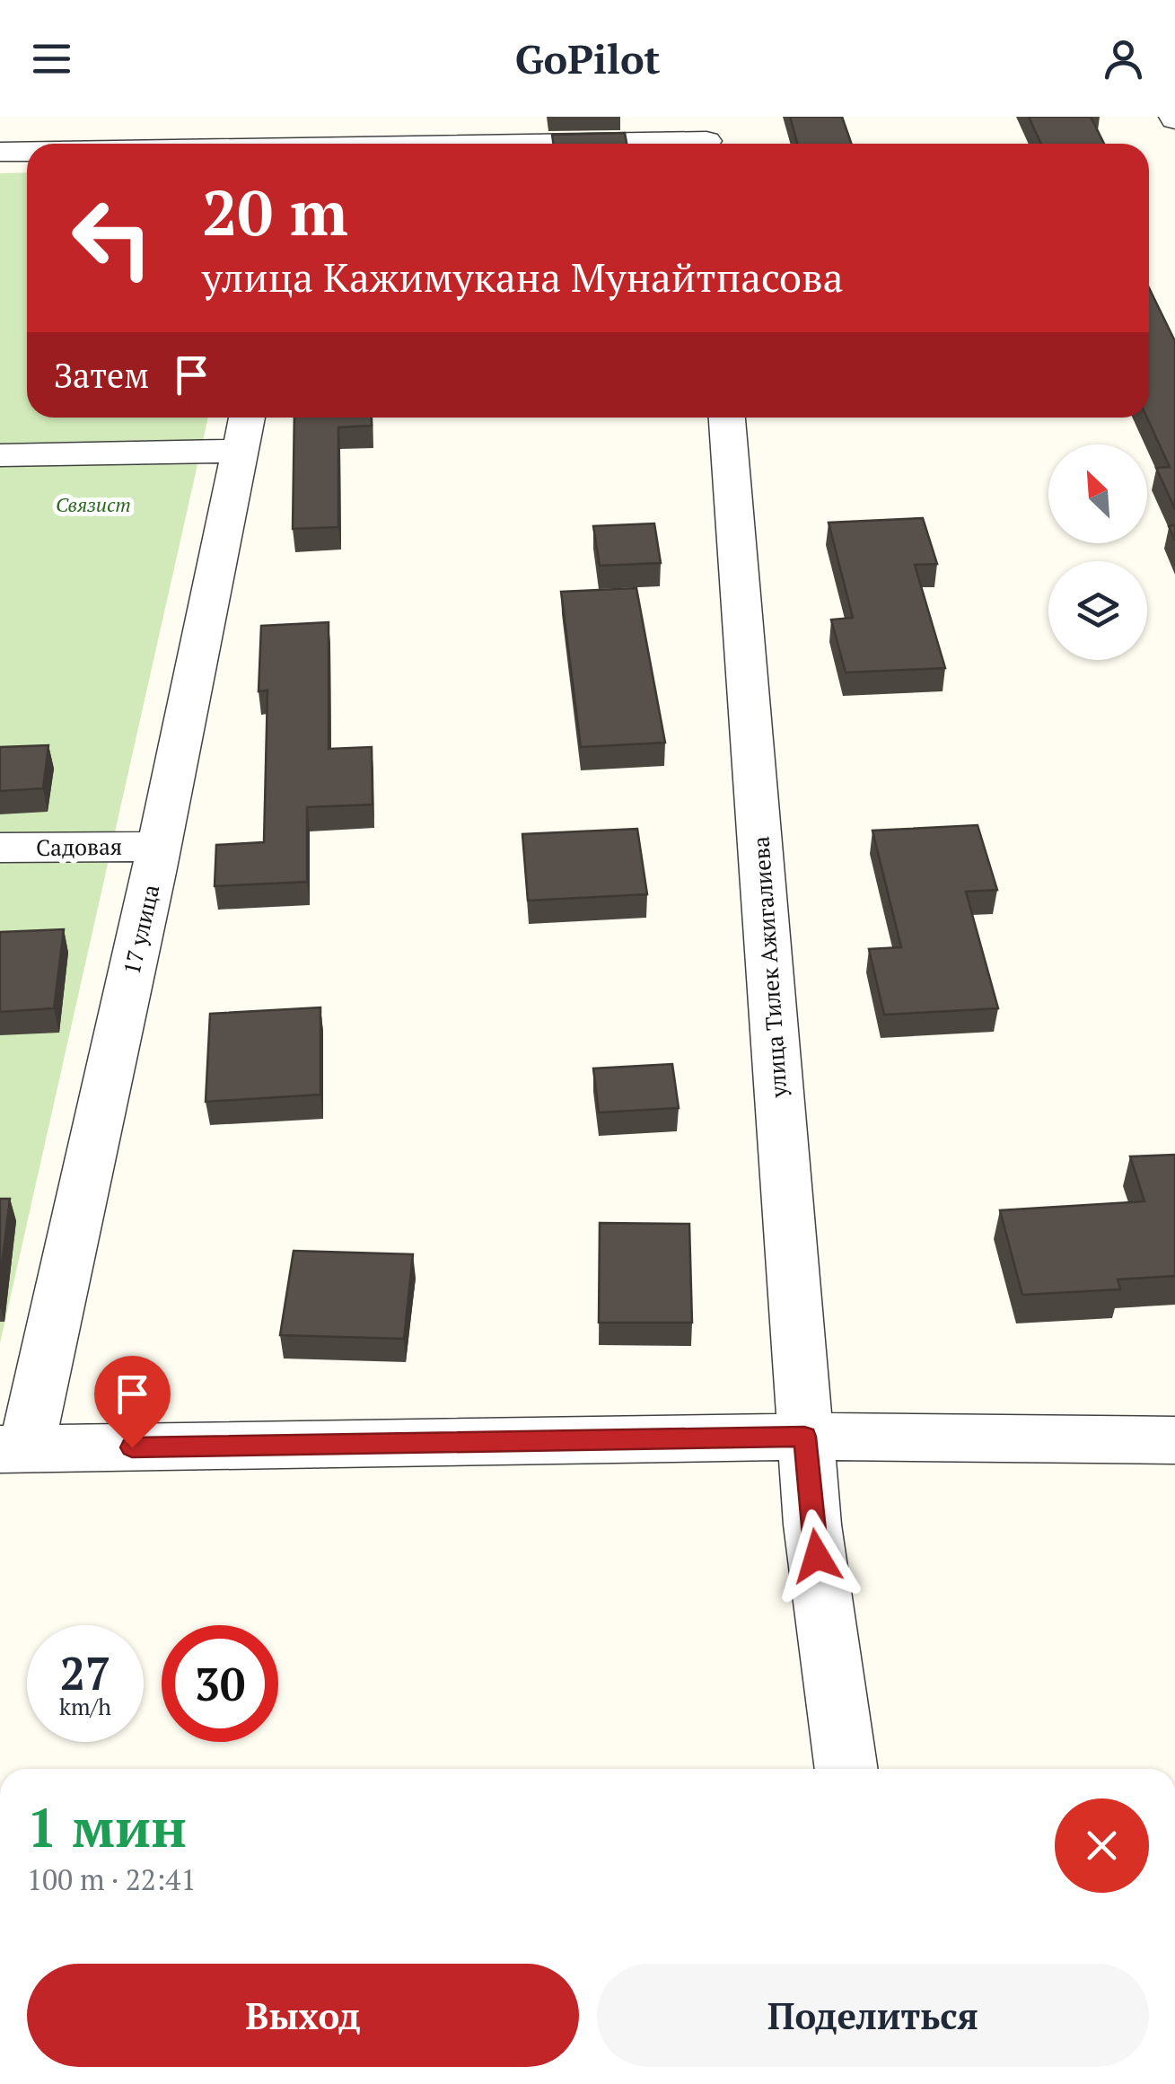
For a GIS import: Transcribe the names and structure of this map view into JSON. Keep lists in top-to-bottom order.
{
  "streets": {
    "street": ["Садовая", "17 улица", "улица Тилек Ажигалиева"]
  },
  "crossings": [
    ["Садовая", "17 улица"]
  ],
  "parks": ["Связист"],
  "north": "top left",
  "page": {
    "header": "GoPilot",
    "turn": ["20 m", "улица Кажимукана Мунайтпасова"],
    "then": "Затем",
    "speed": "27 km/h",
    "limit": "30",
    "heading": ["1 мин", "100 m · 22:41"],
    "buttons": ["Выход", "Поделиться"]
  }
}
